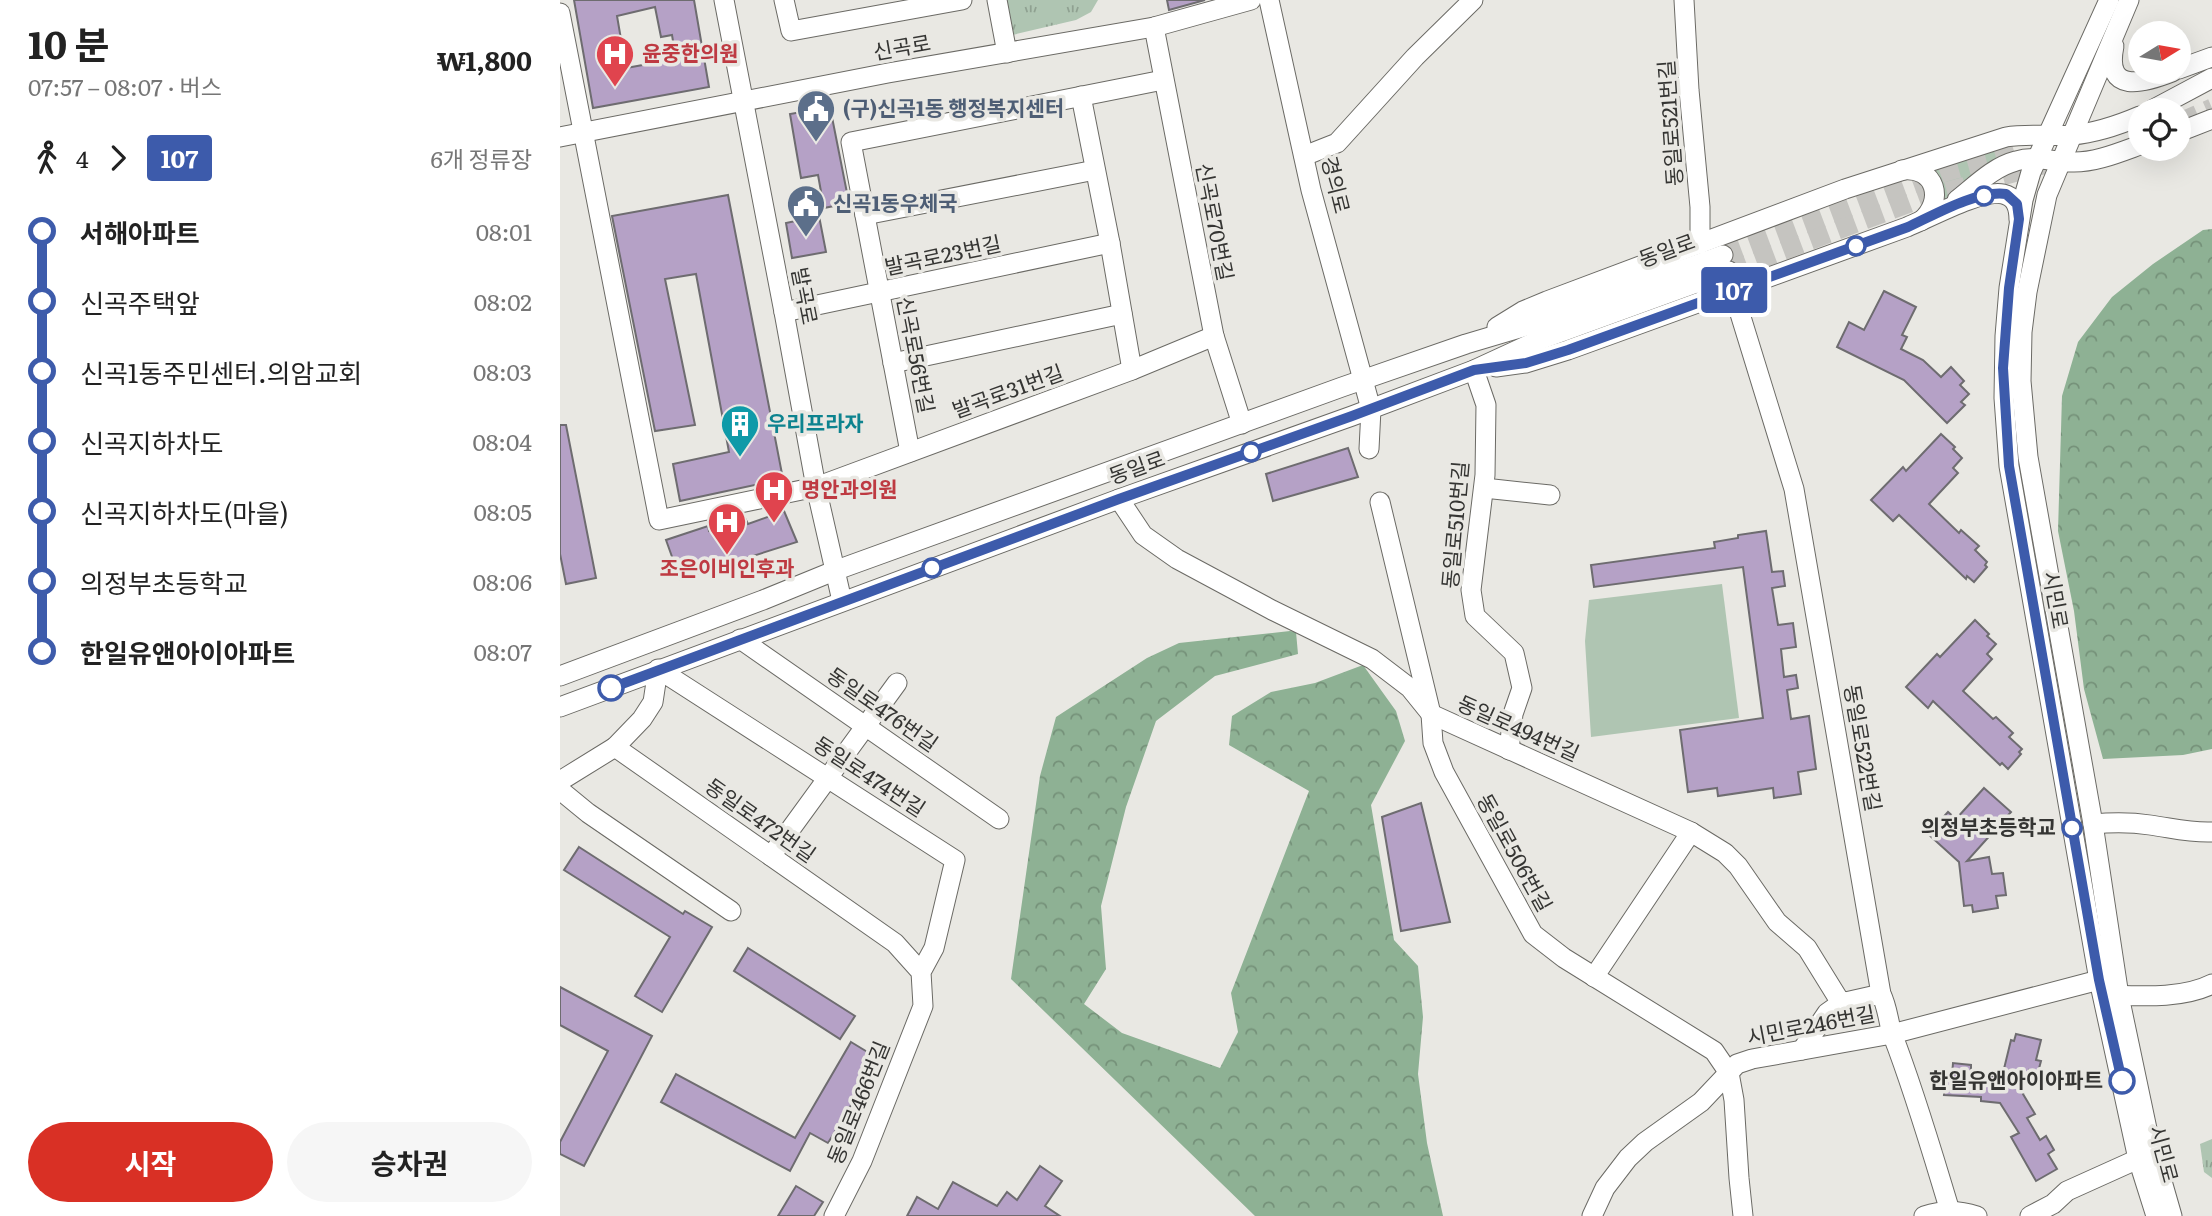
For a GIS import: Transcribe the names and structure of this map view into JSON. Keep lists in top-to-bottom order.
{
  "streets": {
    "street": [
      "신곡로",
      "동일로521번길",
      "경의로",
      "신곡로70번길",
      "동일로",
      "발곡로23번길",
      "발곡로",
      "신곡로56번길",
      "발곡로31번길",
      "동일로510번길",
      "시민로",
      "동일로476번길",
      "동일로494번길",
      "동일로522번길",
      "동일로474번길",
      "동일로472번길",
      "동일로506번길",
      "시민로246번길",
      "동일로466번길"
    ]
  },
  "crossings": [
    ["신곡로", "신곡로70번길"],
    ["신곡로", "발곡로"],
    ["신곡로", "발곡로31번길"],
    ["경의로", "동일로"],
    ["신곡로70번길", "동일로"],
    ["신곡로70번길", "발곡로31번길"],
    ["동일로", "발곡로"],
    ["동일로", "동일로510번길"],
    ["동일로", "동일로476번길"],
    ["동일로", "동일로494번길"],
    ["동일로", "동일로522번길"],
    ["동일로", "동일로474번길"],
    ["발곡로23번길", "발곡로"],
    ["발곡로23번길", "신곡로56번길"],
    ["발곡로", "발곡로31번길"],
    ["신곡로56번길", "발곡로31번길"],
    ["동일로510번길", "동일로494번길"],
    ["시민로", "시민로246번길"],
    ["동일로494번길", "동일로506번길"],
    ["동일로522번길", "시민로246번길"],
    ["동일로474번길", "동일로472번길"],
    ["동일로474번길", "동일로466번길"],
    ["동일로472번길", "동일로466번길"],
    ["동일로506번길", "시민로246번길"]
  ],
  "places": {
    "hospital": ["윤중한의원", "명안과의원", "조은이비인후과"],
    "public building": ["(구)신곡1동 행정복지센터", "신곡1동우체국"],
    "building": ["우리프라자"],
    "other": ["의정부초등학교", "한일유앤아이아파트"]
  },
  "lines": ["bus line 107"],
  "north": "right",
  "page": {
    "heading": ["10 분", "07:57 – 08:07 · 버스", "₩1,800"],
    "on_map": "107",
    "legs": ["4", "107", "6개 정류장"],
    "list": [
      {
        "name": "서해아파트",
        "value": "08:01"
      },
      {
        "name": "신곡주택앞",
        "value": "08:02"
      },
      {
        "name": "신곡1동주민센터.의암교회",
        "value": "08:03"
      },
      {
        "name": "신곡지하차도",
        "value": "08:04"
      },
      {
        "name": "신곡지하차도(마을)",
        "value": "08:05"
      },
      {
        "name": "의정부초등학교",
        "value": "08:06"
      },
      {
        "name": "한일유앤아이아파트",
        "value": "08:07"
      }
    ],
    "buttons": ["시작", "승차권"]
  }
}
